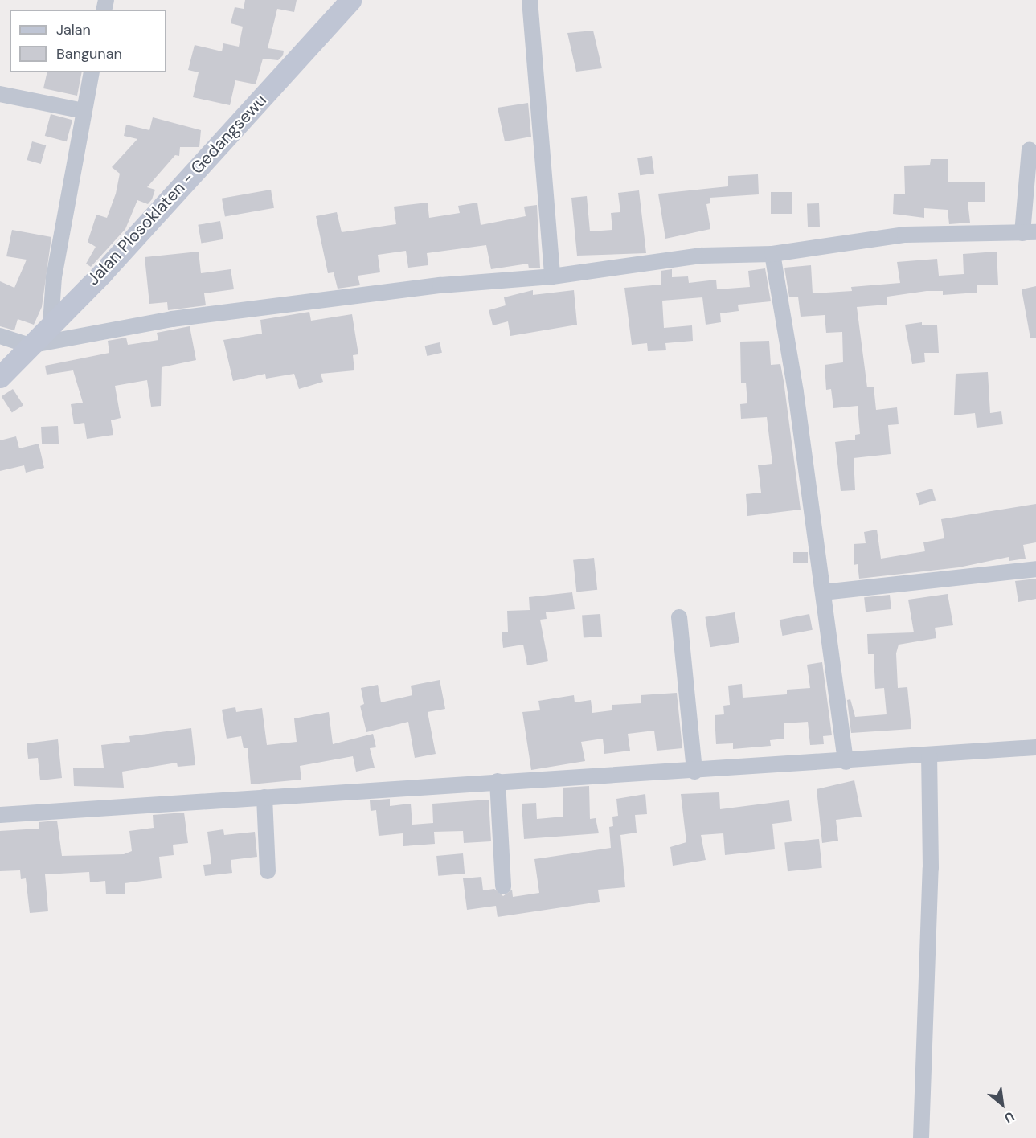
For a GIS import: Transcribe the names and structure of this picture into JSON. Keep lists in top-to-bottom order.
{
  "streets": {
    "main road": ["Jalan Plosoklaten - Gedangsewu"]
  },
  "legend": ["Jalan", "Bangunan"],
  "north": "bottom right"
}
